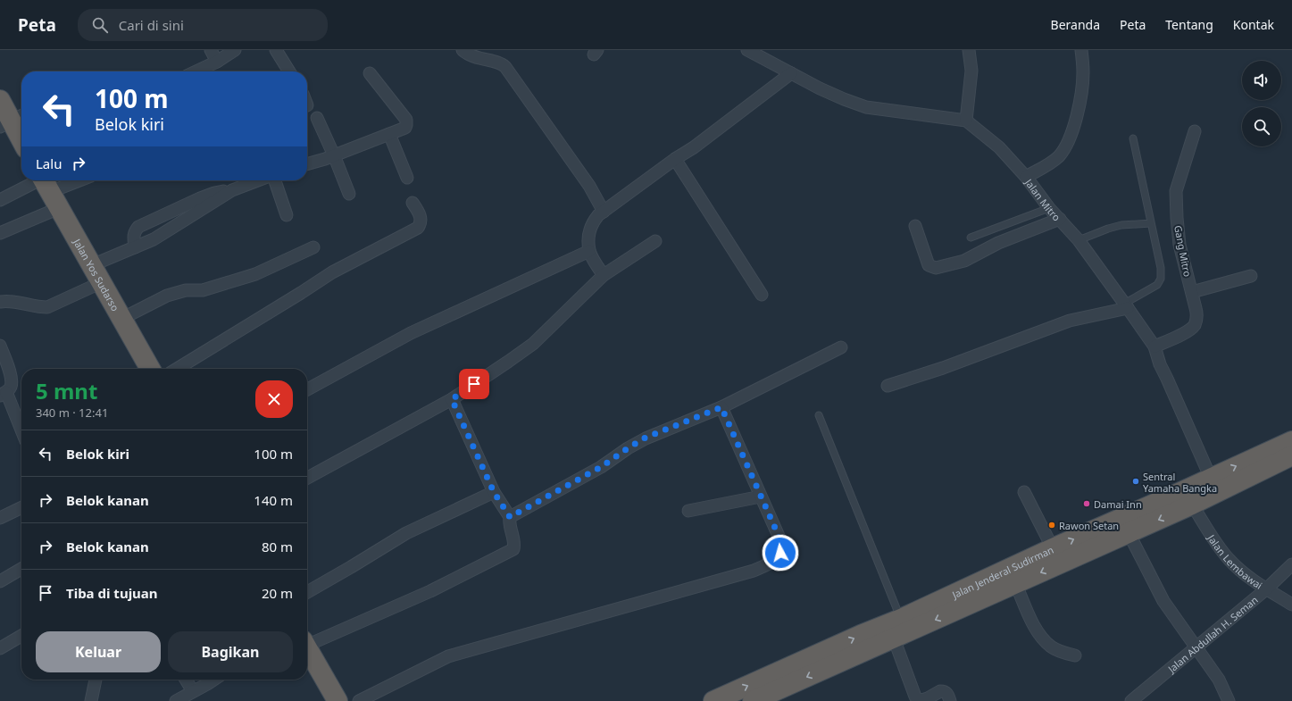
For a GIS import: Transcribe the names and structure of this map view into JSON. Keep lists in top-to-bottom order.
{
  "streets": {
    "highway": ["Jalan Yos Sudarso", "Jalan Jenderal Sudirman"],
    "street": [
      "Jalan Mitro",
      "Gang Mitro",
      "Jalan Lembawai",
      "Jalan Abdullah H. Seman"
    ]
  },
  "crossings": [
    ["Jalan Mitro", "Gang Mitro"],
    ["Jalan Mitro", "Jalan Jenderal Sudirman"],
    ["Jalan Lembawai", "Jalan Jenderal Sudirman"],
    ["Jalan Lembawai", "Jalan Abdullah H. Seman"]
  ],
  "places": ["Sentral Yamaha Bangka", "Damai Inn", "Rawon Setan"],
  "page": {
    "header": "Peta",
    "search": "Cari di sini",
    "nav": [
      "Beranda",
      "Peta",
      "Tentang",
      "Kontak"
    ],
    "turn": ["100 m", "Belok kiri"],
    "then": "Lalu",
    "heading": ["5 mnt", "340 m · 12:41"],
    "list": [
      {
        "name": "Belok kiri",
        "value": "100 m"
      },
      {
        "name": "Belok kanan",
        "value": "140 m"
      },
      {
        "name": "Belok kanan",
        "value": "80 m"
      },
      {
        "name": "Tiba di tujuan",
        "value": "20 m"
      }
    ],
    "buttons": ["Keluar", "Bagikan"]
  }
}
